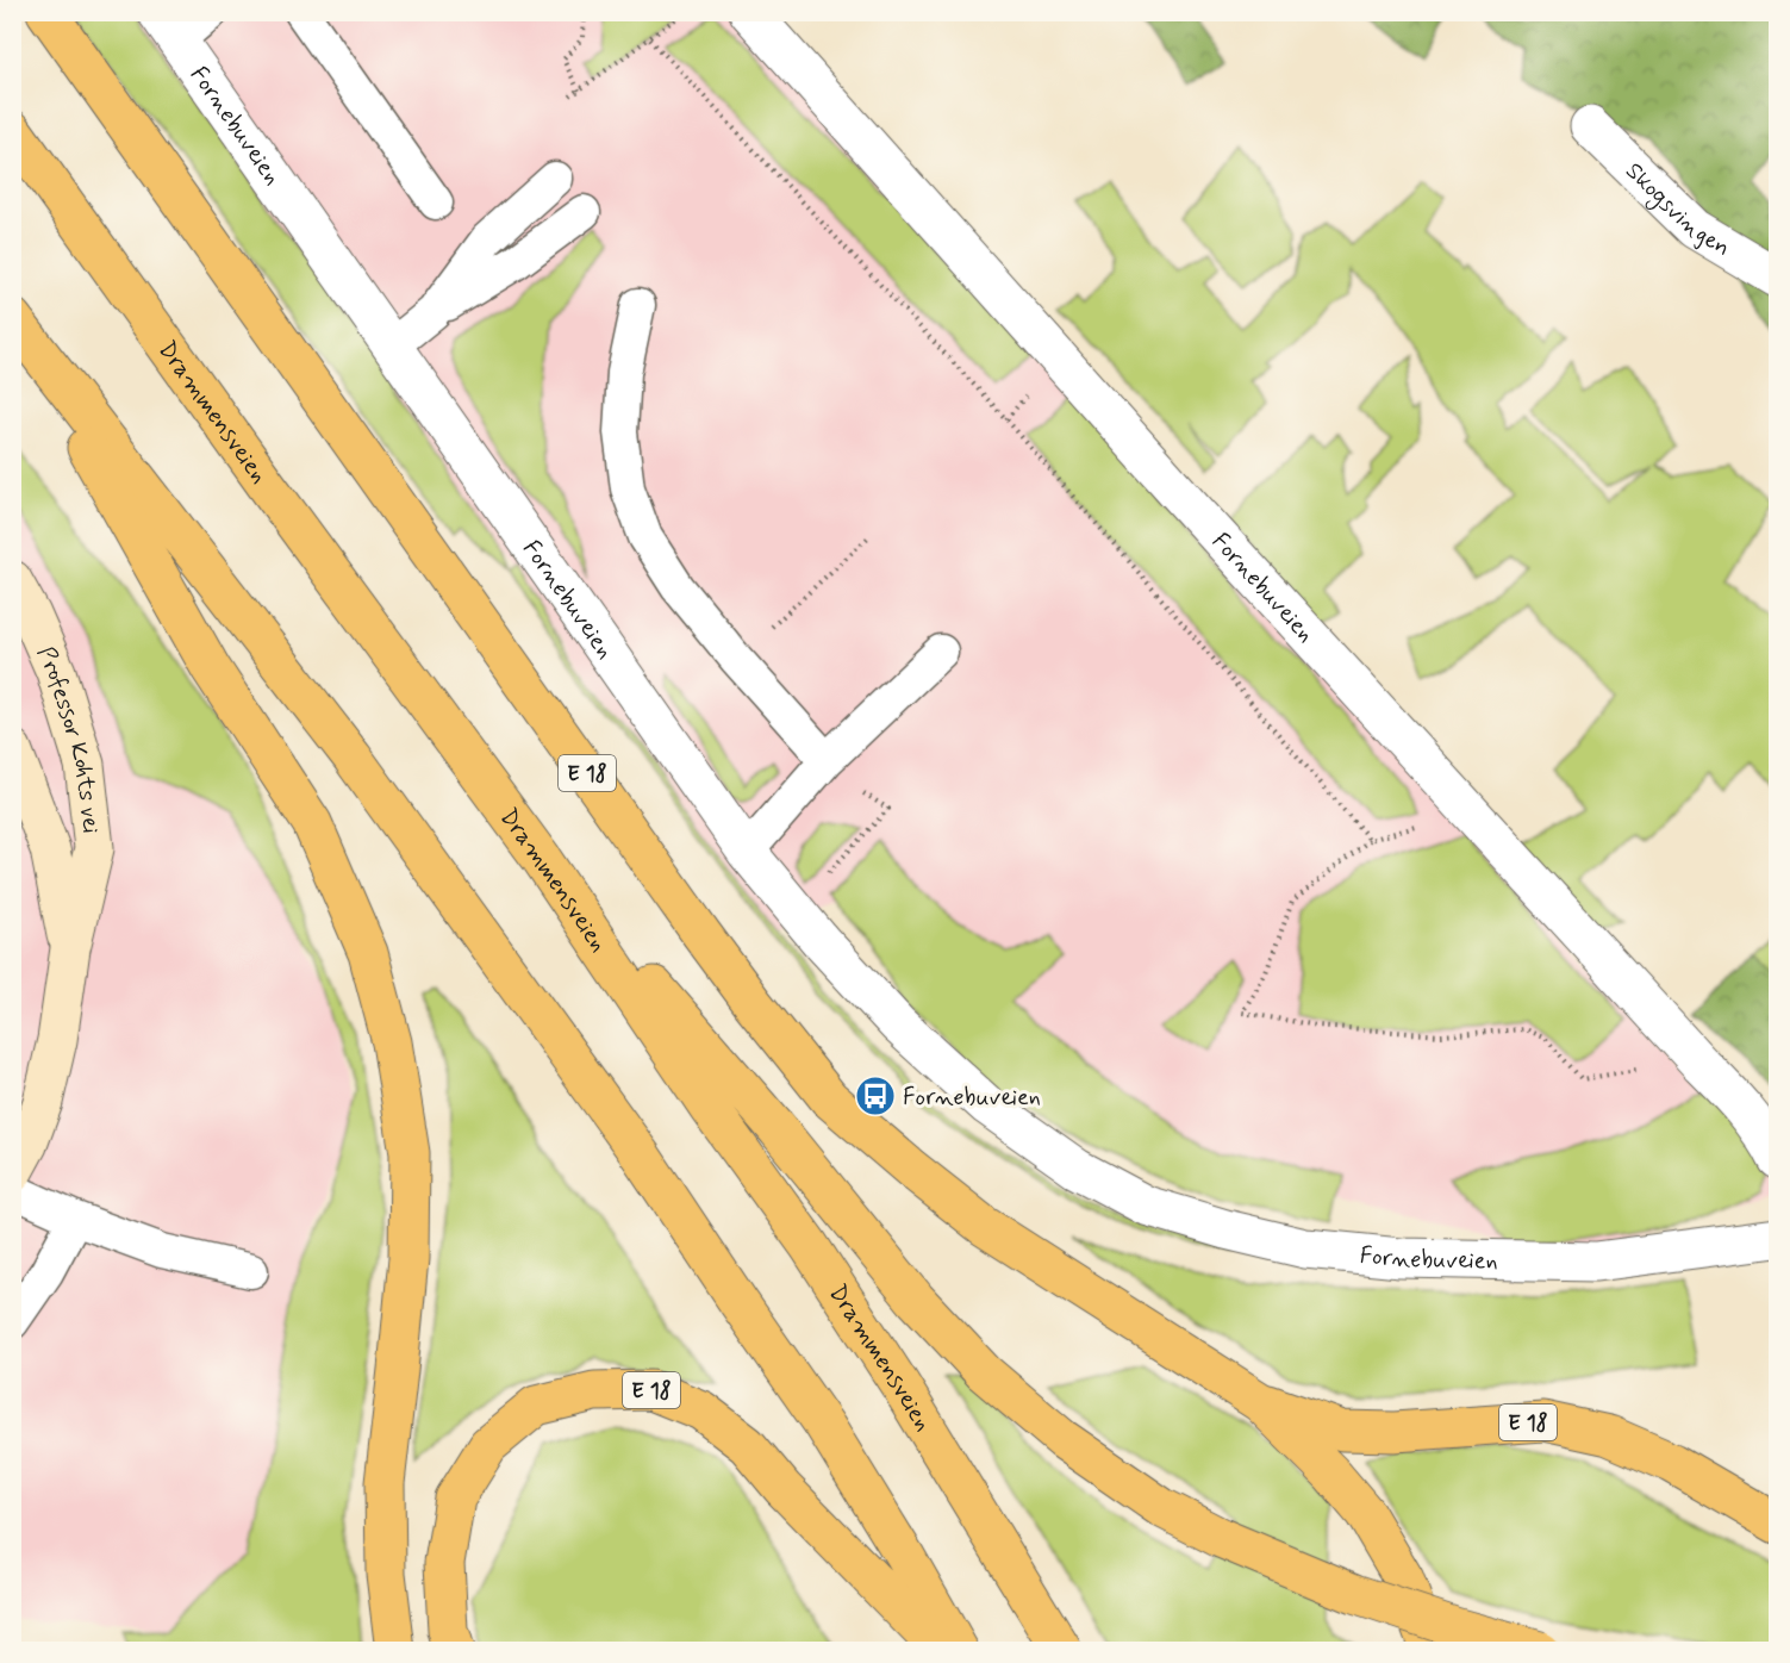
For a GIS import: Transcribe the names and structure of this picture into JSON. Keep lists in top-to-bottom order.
{
  "streets": {
    "highway": ["Drammensveien", "E 18"],
    "main road": ["Professor Kohts vei"],
    "street": ["Fornebuveien", "Skogsvingen"]
  },
  "places": {
    "bus stop": ["Fornebuveien"]
  }
}
